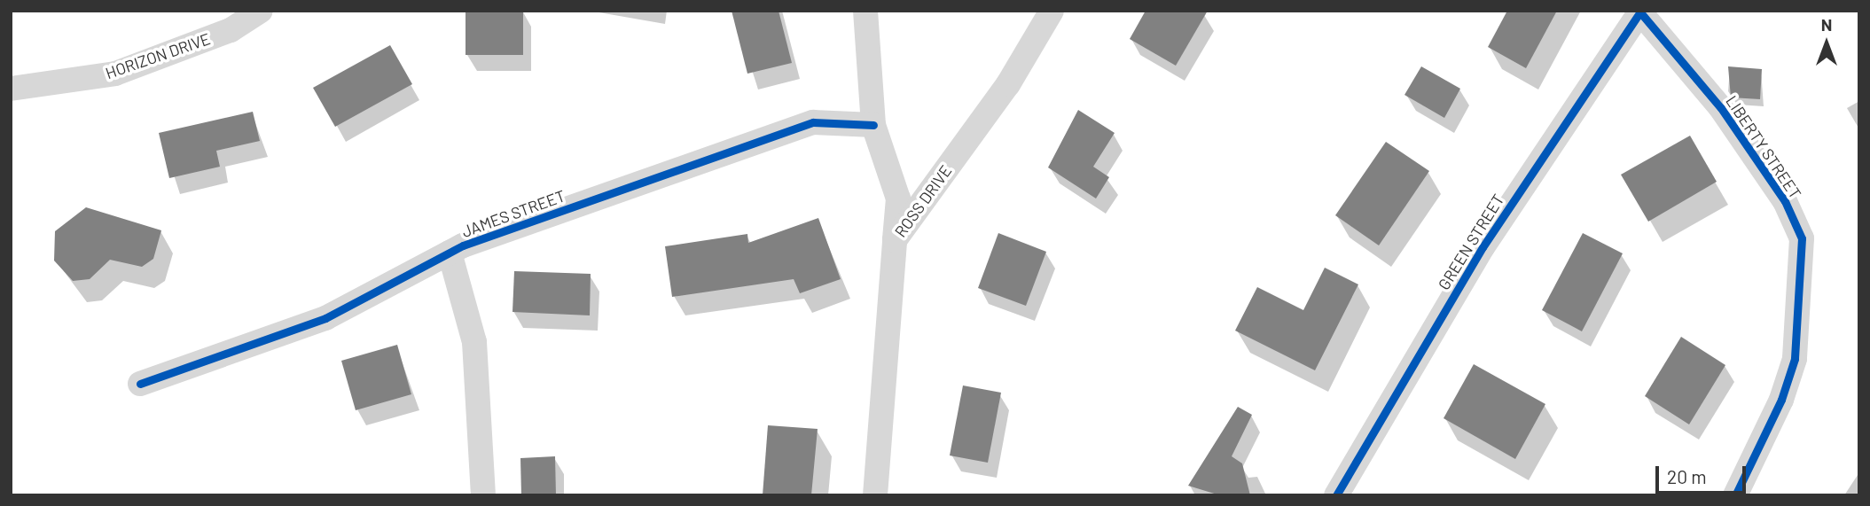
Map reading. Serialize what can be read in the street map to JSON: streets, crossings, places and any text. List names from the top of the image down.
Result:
{
  "streets": {
    "street": [
      "HORIZON DRIVE",
      "LIBERTY STREET",
      "ROSS DRIVE",
      "JAMES STREET",
      "GREEN STREET"
    ]
  },
  "crossings": [
    ["LIBERTY STREET", "GREEN STREET"]
  ],
  "scale_bar": "20 m",
  "north": "top"
}
